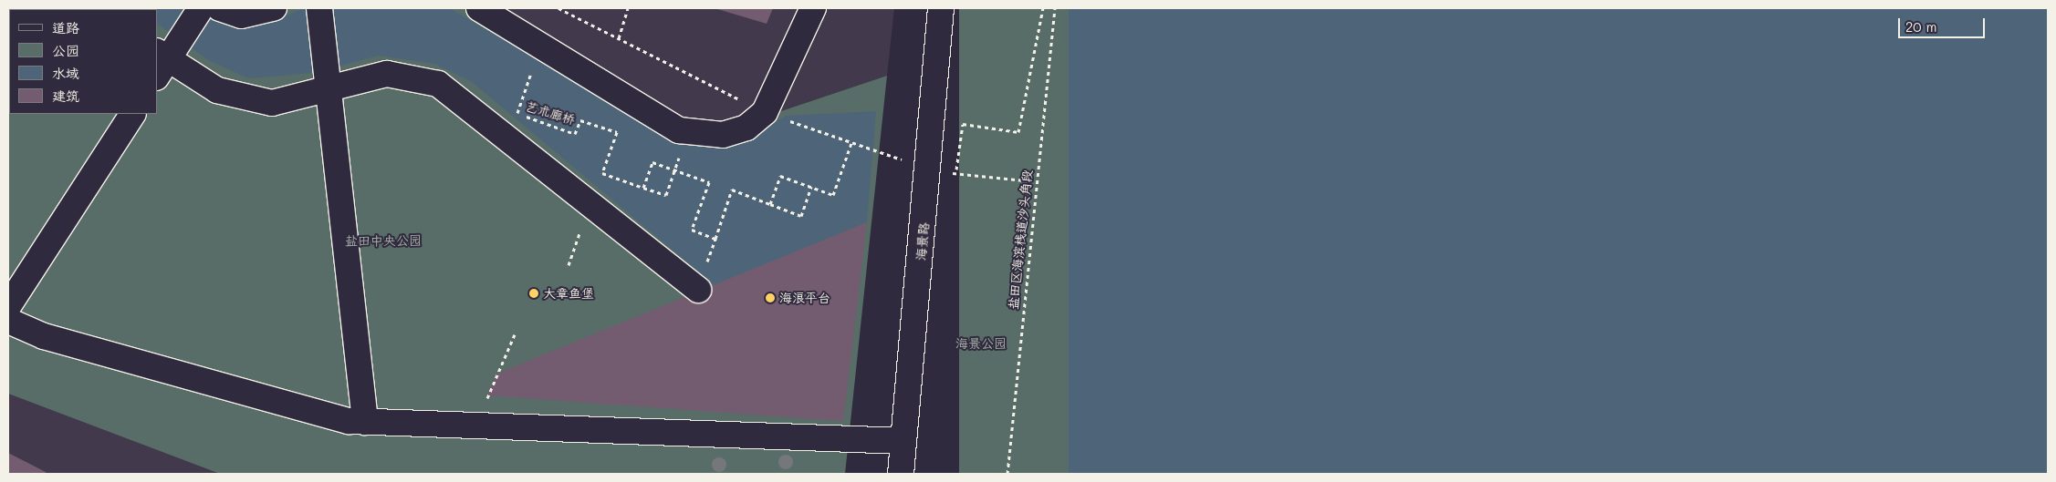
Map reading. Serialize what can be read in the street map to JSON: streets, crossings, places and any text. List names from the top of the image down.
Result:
{
  "streets": {
    "street": ["海景路"],
    "path": ["艺术廊桥", "盐田区海滨栈道沙头角段"]
  },
  "parks": ["盐田中央公园", "海景公园"],
  "places": ["大章鱼堡", "海浪平台"],
  "legend": [
    "道路",
    "公园",
    "水域",
    "建筑"
  ],
  "scale_bar": "20 m"
}
